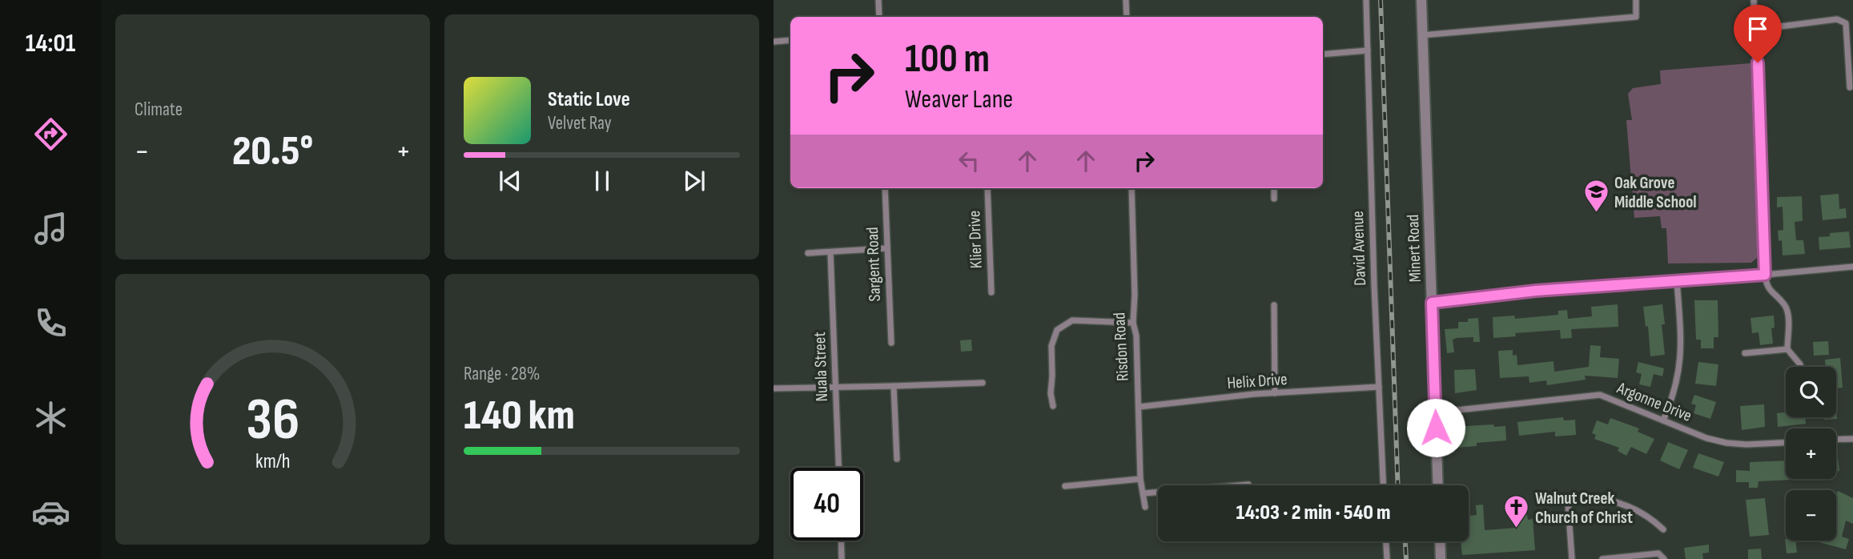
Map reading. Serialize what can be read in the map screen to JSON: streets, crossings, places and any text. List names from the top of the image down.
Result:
{
  "streets": {
    "street": [
      "Klier Drive",
      "David Avenue",
      "Minert Road",
      "Sargent Road",
      "Risdon Road",
      "Nuala Street",
      "Helix Drive",
      "Argonne Drive"
    ]
  },
  "crossings": [
    ["David Avenue", "Helix Drive"],
    ["Minert Road", "Argonne Drive"],
    ["Risdon Road", "Helix Drive"]
  ],
  "places": {
    "school or university": ["Oak Grove Middle School"],
    "church": ["Walnut Creek Church of Christ"]
  },
  "page": {
    "tabs": "14:01",
    "tile": [
      "Climate",
      ["Range · 28%", "140 km"]
    ],
    "turn": ["100 m", "Weaver Lane"],
    "song": ["Static Love", "Velvet Ray"],
    "heat": ["−", "20.5°", "+"],
    "map_buttons": ["+", "−"],
    "limit": "40",
    "trip": "14:03 · 2 min · 540 m",
    "gauge": ["36", "km/h"]
  }
}
